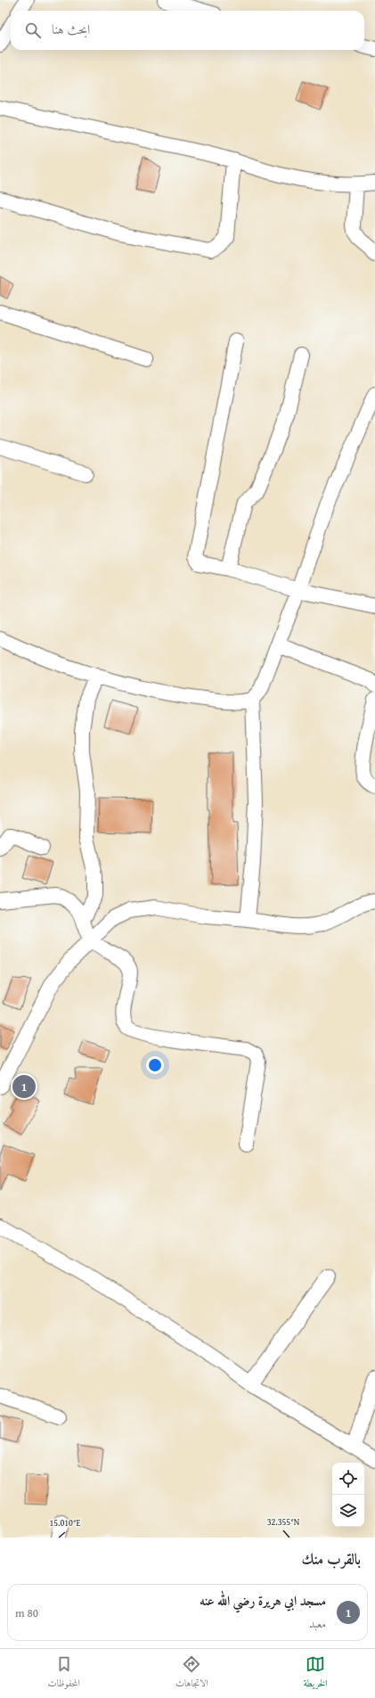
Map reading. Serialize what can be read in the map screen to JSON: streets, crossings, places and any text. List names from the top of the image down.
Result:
{
  "page": {
    "search": "ابحث هنا",
    "pins": "1",
    "heading": "بالقرب منك",
    "list": [
      {
        "mark": "1",
        "name": "مسجد ابي هريرة رضي الله عنه",
        "note": "معبد",
        "value": "80 m"
      }
    ],
    "nav": ["الخريطة", "الاتجاهات", "المحفوظات"]
  },
  "coordinates": ["32.355°N", "15.010°E"]
}
